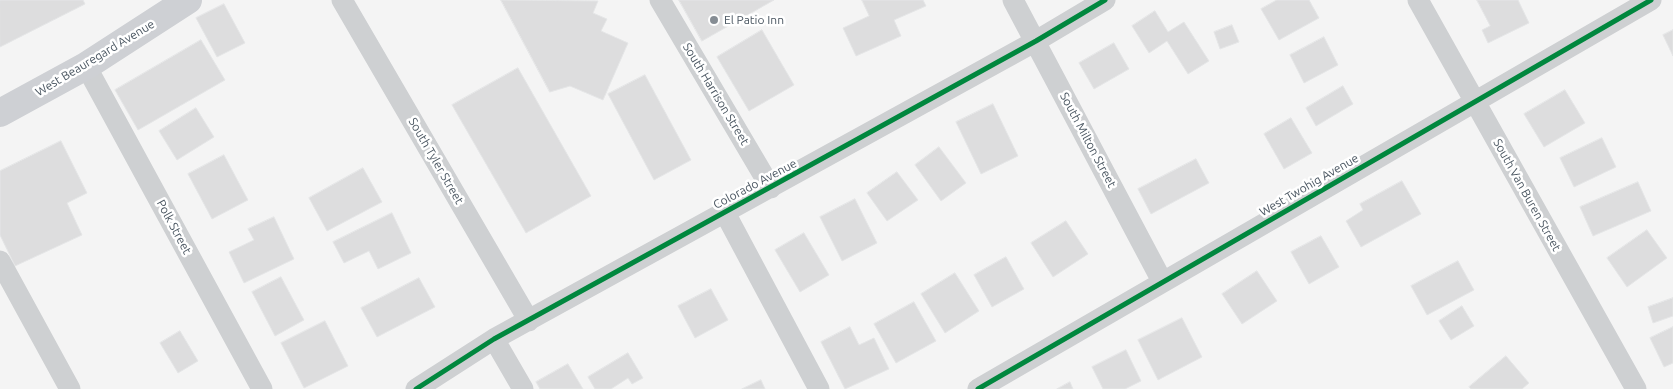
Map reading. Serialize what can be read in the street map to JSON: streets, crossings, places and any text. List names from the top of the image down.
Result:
{
  "streets": {
    "street": [
      "West Beauregard Avenue",
      "South Harrison Street",
      "South Milton Street",
      "South Tyler Street",
      "Colorado Avenue",
      "West Twohig Avenue",
      "South Van Buren Street",
      "Polk Street"
    ]
  },
  "crossings": [
    ["West Beauregard Avenue", "Polk Street"],
    ["South Harrison Street", "Colorado Avenue"],
    ["South Milton Street", "Colorado Avenue"],
    ["South Milton Street", "West Twohig Avenue"],
    ["South Tyler Street", "Colorado Avenue"],
    ["West Twohig Avenue", "South Van Buren Street"]
  ],
  "places": ["El Patio Inn"]
}
